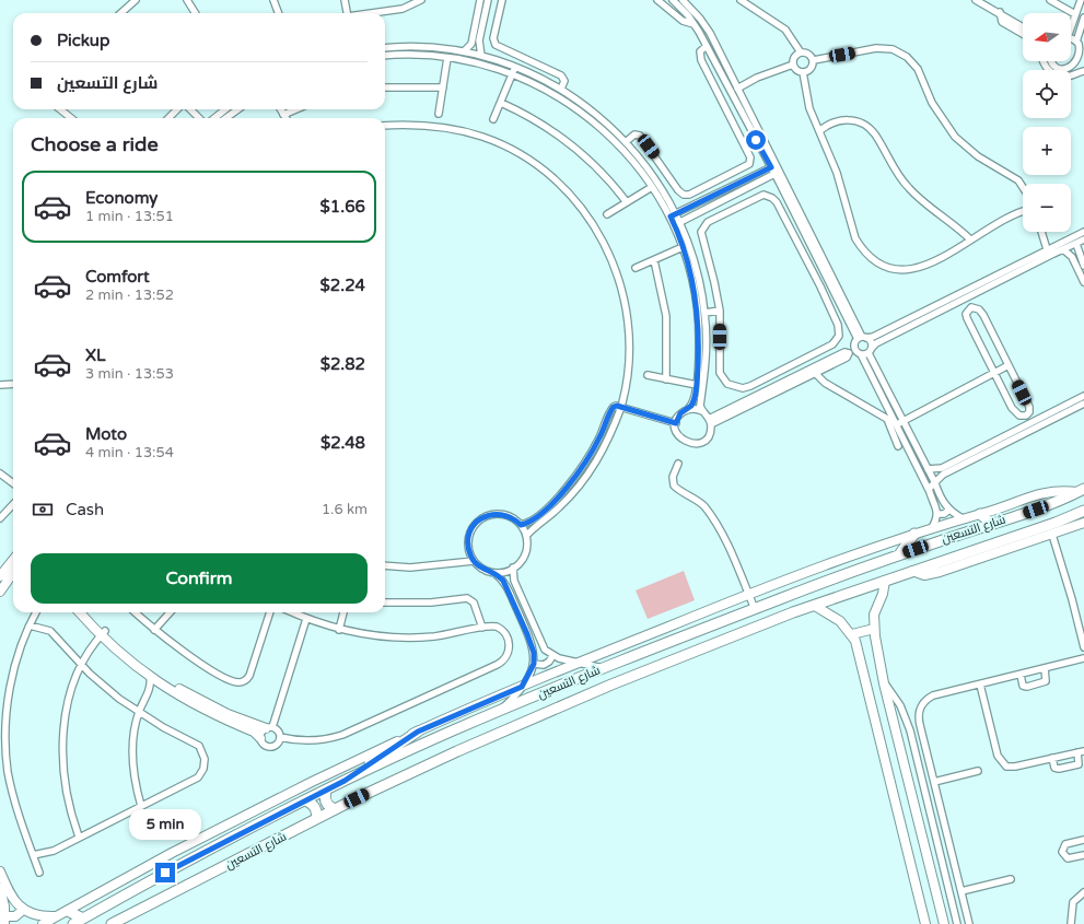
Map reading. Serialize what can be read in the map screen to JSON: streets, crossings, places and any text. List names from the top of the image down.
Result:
{
  "streets": {
    "main road": ["شارع التسعين"]
  },
  "north": "left",
  "page": {
    "map_buttons": ["+", "−"],
    "banner": ["Pickup", "شارع التسعين"],
    "heading": "Choose a ride",
    "list": [
      {
        "name": "Economy",
        "note": "1 min · 13:51",
        "value": "$1.66"
      },
      {
        "name": "Comfort",
        "note": "2 min · 13:52",
        "value": "$2.24"
      },
      {
        "name": "XL",
        "note": "3 min · 13:53",
        "value": "$2.82"
      },
      {
        "name": "Moto",
        "note": "4 min · 13:54",
        "value": "$2.48"
      }
    ],
    "pay": ["Cash", "1.6 km"],
    "buttons": "Confirm",
    "bubble": "5 min"
  }
}
